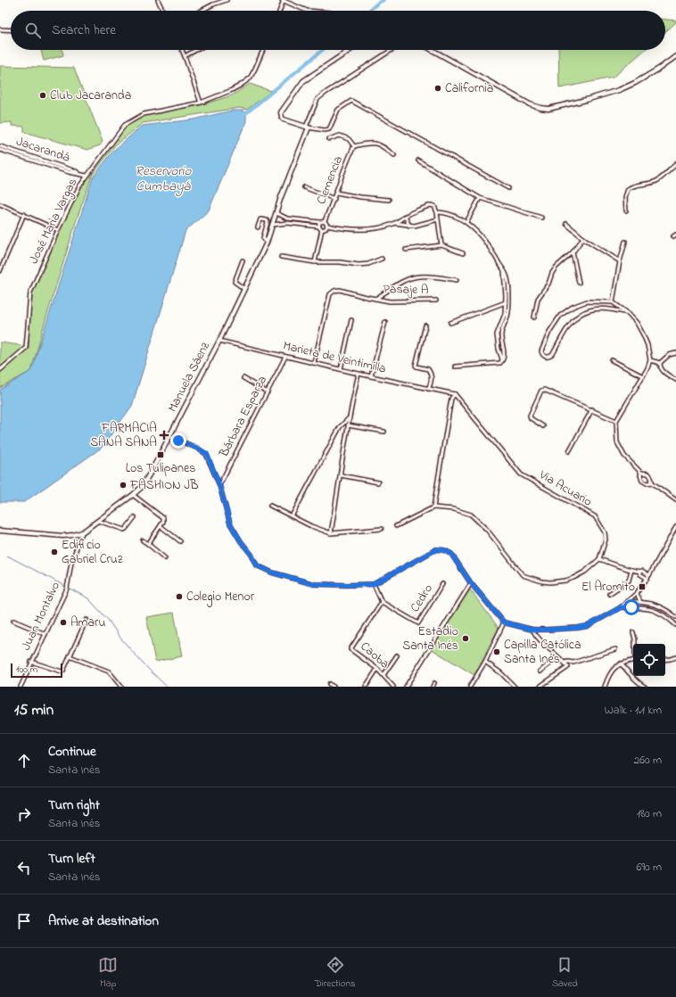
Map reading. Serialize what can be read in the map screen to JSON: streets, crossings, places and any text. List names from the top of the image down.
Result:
{
  "streets": {
    "street": [
      "Jacarandá",
      "Clemencia",
      "José Maria Vargas",
      "Pasaje A",
      "Marieta de Veintimilla",
      "Manuela Sáenz",
      "Bárbara Esparza",
      "Via Acuario",
      "Cedro",
      "Juan Montalvo",
      "Caoba"
    ]
  },
  "crossings": [
    ["Jacarandá", "José Maria Vargas"],
    ["Pasaje A", "Marieta de Veintimilla"],
    ["Marieta de Veintimilla", "Manuela Sáenz"],
    ["Marieta de Veintimilla", "Bárbara Esparza"],
    ["Marieta de Veintimilla", "Via Acuario"],
    ["Manuela Sáenz", "Juan Montalvo"],
    ["Cedro", "Caoba"]
  ],
  "water": ["Reservorio Cumbayá"],
  "places": {
    "other": [
      "California",
      "Club Jacaranda",
      "FASHION JB",
      "Edificio Gabriel Cruz",
      "Colegio Menor",
      "Amaru",
      "Estadio Santa Inés",
      "Capilla Católica Santa Inés"
    ],
    "health": ["FARMACIA SANA SANA"],
    "transit": ["Los Tulipanes", "El Aromito"]
  },
  "scale_bar": "100 m",
  "page": {
    "search": "Search here",
    "scale": "100 m",
    "heading": ["15 min", "Walk · 1.1 km"],
    "list": [
      ["Continue", "Santa Inés", "260 m"],
      ["Turn right", "Santa Inés", "180 m"],
      ["Turn left", "Santa Inés", "690 m"],
      "Arrive at destination"
    ],
    "nav": ["Map", "Directions", "Saved"]
  }
}
